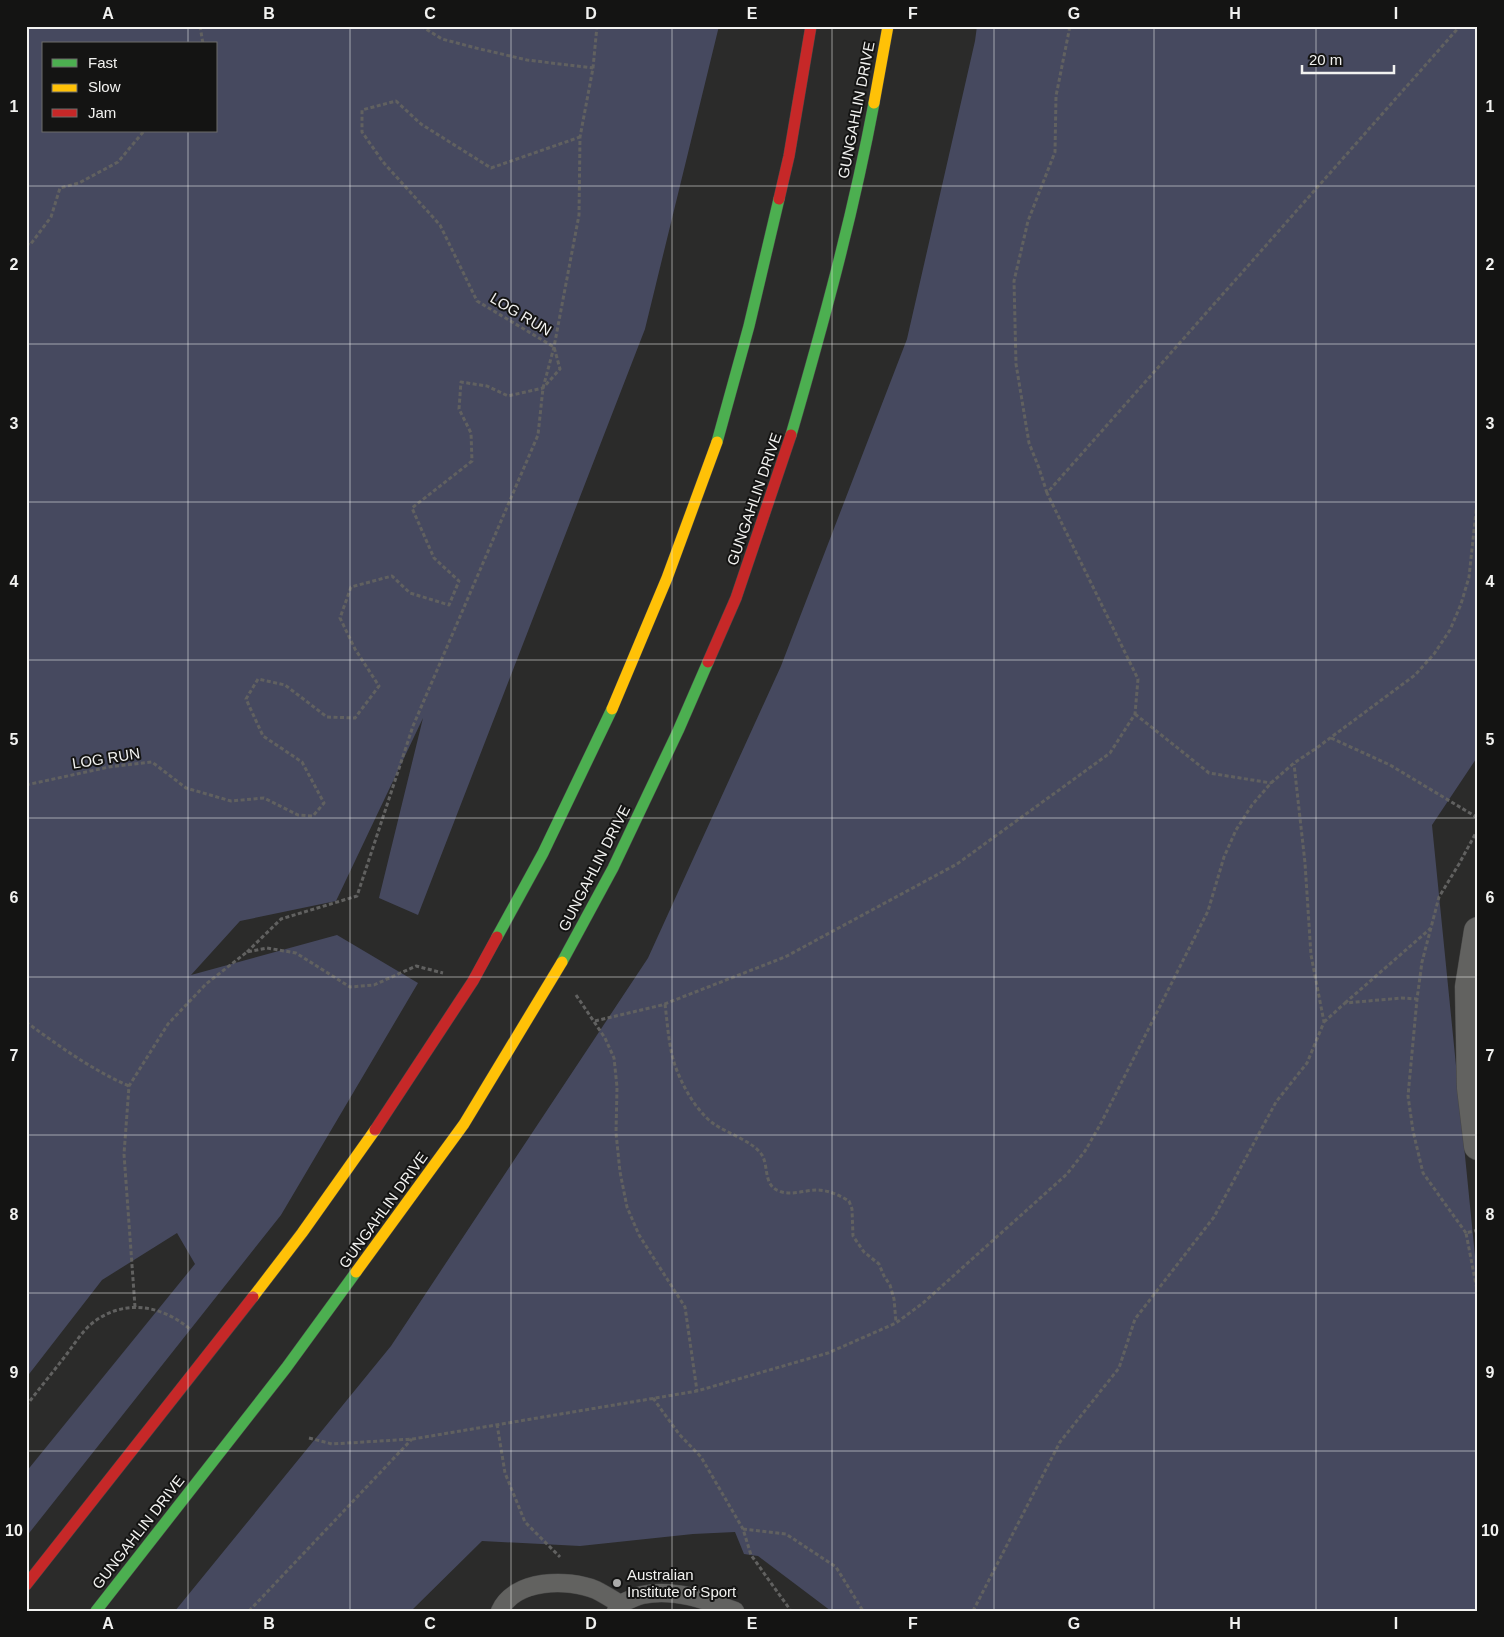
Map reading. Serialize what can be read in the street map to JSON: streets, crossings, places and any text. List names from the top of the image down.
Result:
{
  "streets": {
    "highway": ["GUNGAHLIN DRIVE"],
    "path": ["LOG RUN"]
  },
  "places": ["Australian Institute of Sport"],
  "legend": ["Fast", "Slow", "Jam"],
  "scale_bar": "20 m",
  "grid": {
    "columns": [
      "A",
      "B",
      "C",
      "D",
      "E",
      "F",
      "G",
      "H",
      "I"
    ],
    "rows": [
      "1",
      "2",
      "3",
      "4",
      "5",
      "6",
      "7",
      "8",
      "9",
      "10"
    ]
  }
}
